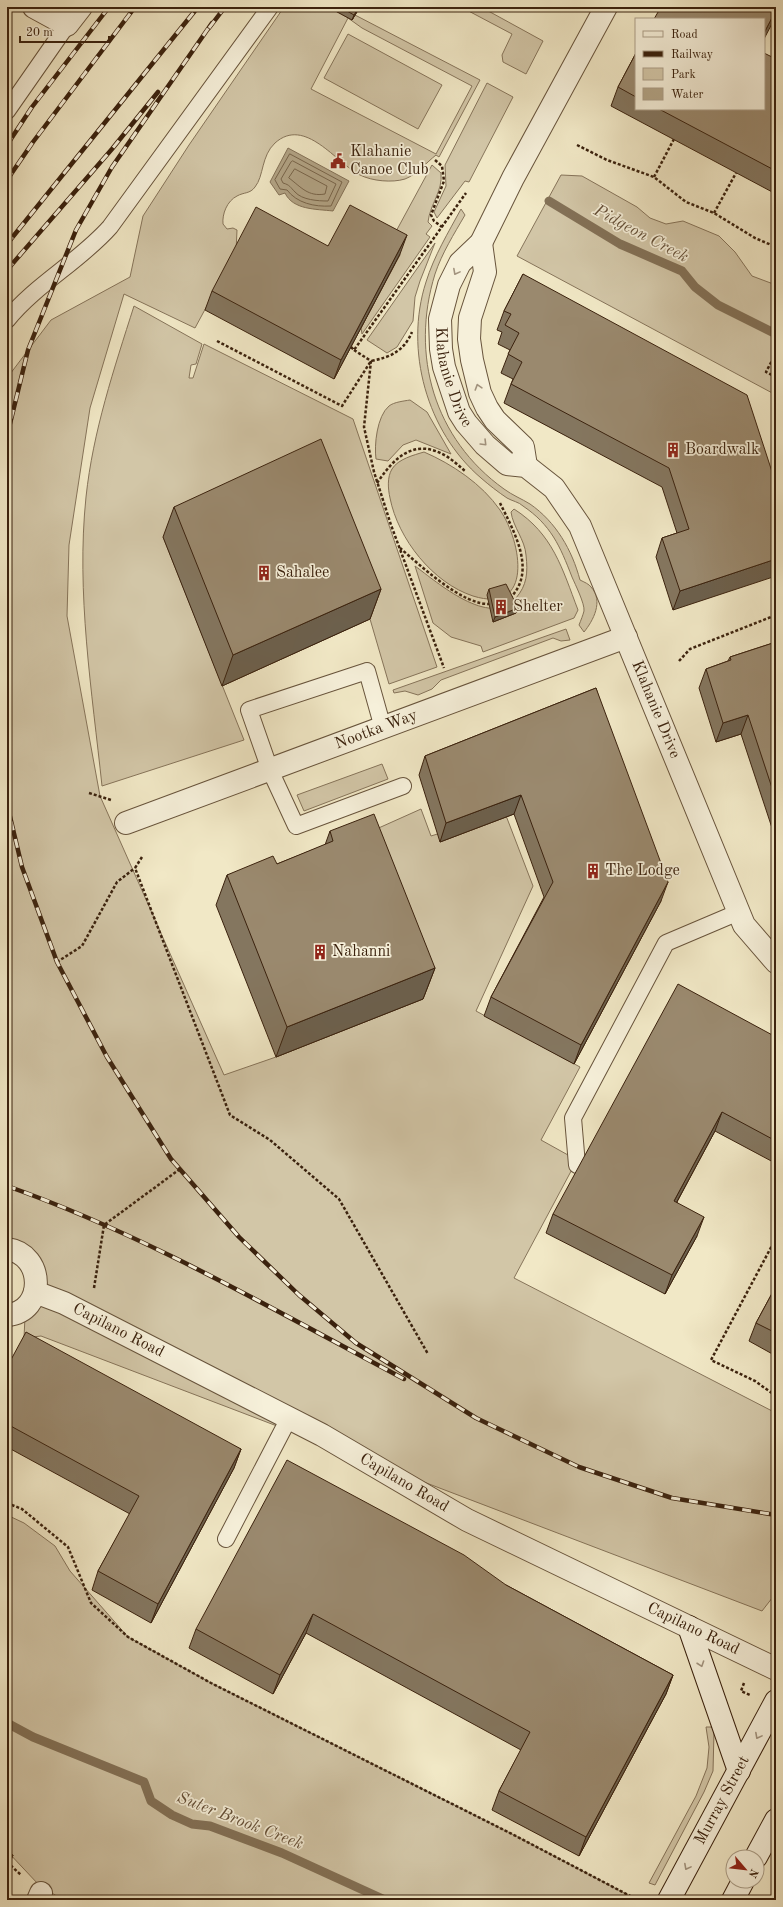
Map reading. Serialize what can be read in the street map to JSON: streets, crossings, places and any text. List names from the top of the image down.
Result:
{
  "streets": {
    "street": [
      "Klahanie Drive",
      "Nootka Way",
      "Capilano Road",
      "Murray Street"
    ]
  },
  "crossings": [
    ["Klahanie Drive", "Nootka Way"]
  ],
  "one_way": ["Murray Street"],
  "water": ["Pidgeon Creek", "Suter Brook Creek"],
  "places": {
    "public building": ["Klahanie Canoe Club"],
    "building": [
      "Boardwalk",
      "Sahalee",
      "Shelter",
      "The Lodge",
      "Nahanni"
    ]
  },
  "legend": [
    "Road",
    "Railway",
    "Park",
    "Water"
  ],
  "scale_bar": "20 m",
  "north": "bottom right"
}
